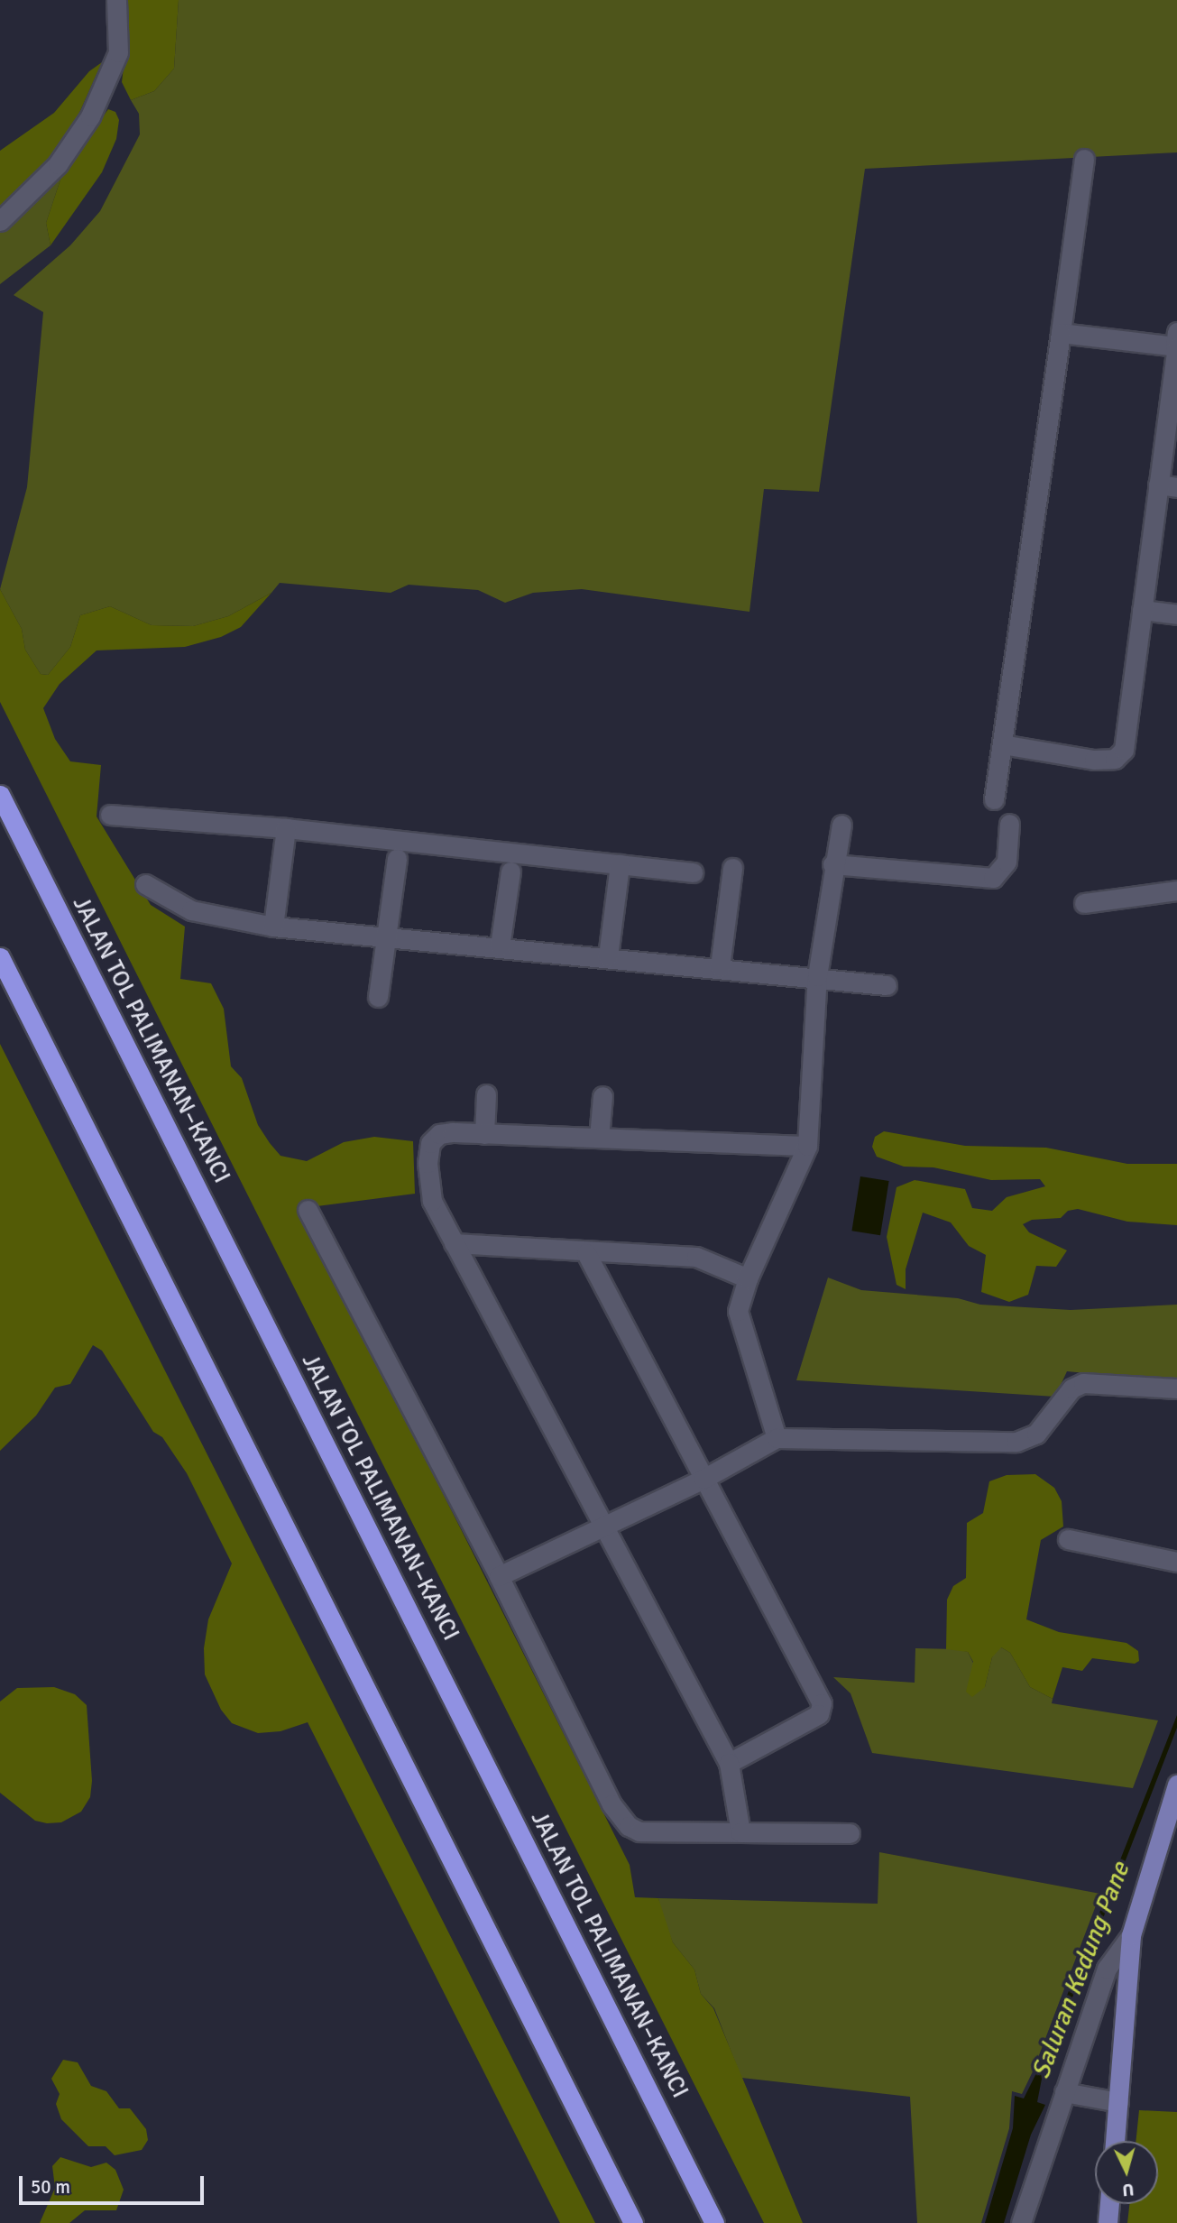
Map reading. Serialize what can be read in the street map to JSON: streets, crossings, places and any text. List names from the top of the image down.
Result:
{
  "streets": {
    "highway": ["JALAN TOL PALIMANAN–KANCI"]
  },
  "water": ["Saluran Kedung Pane"],
  "scale_bar": "50 m",
  "north": "bottom"
}
